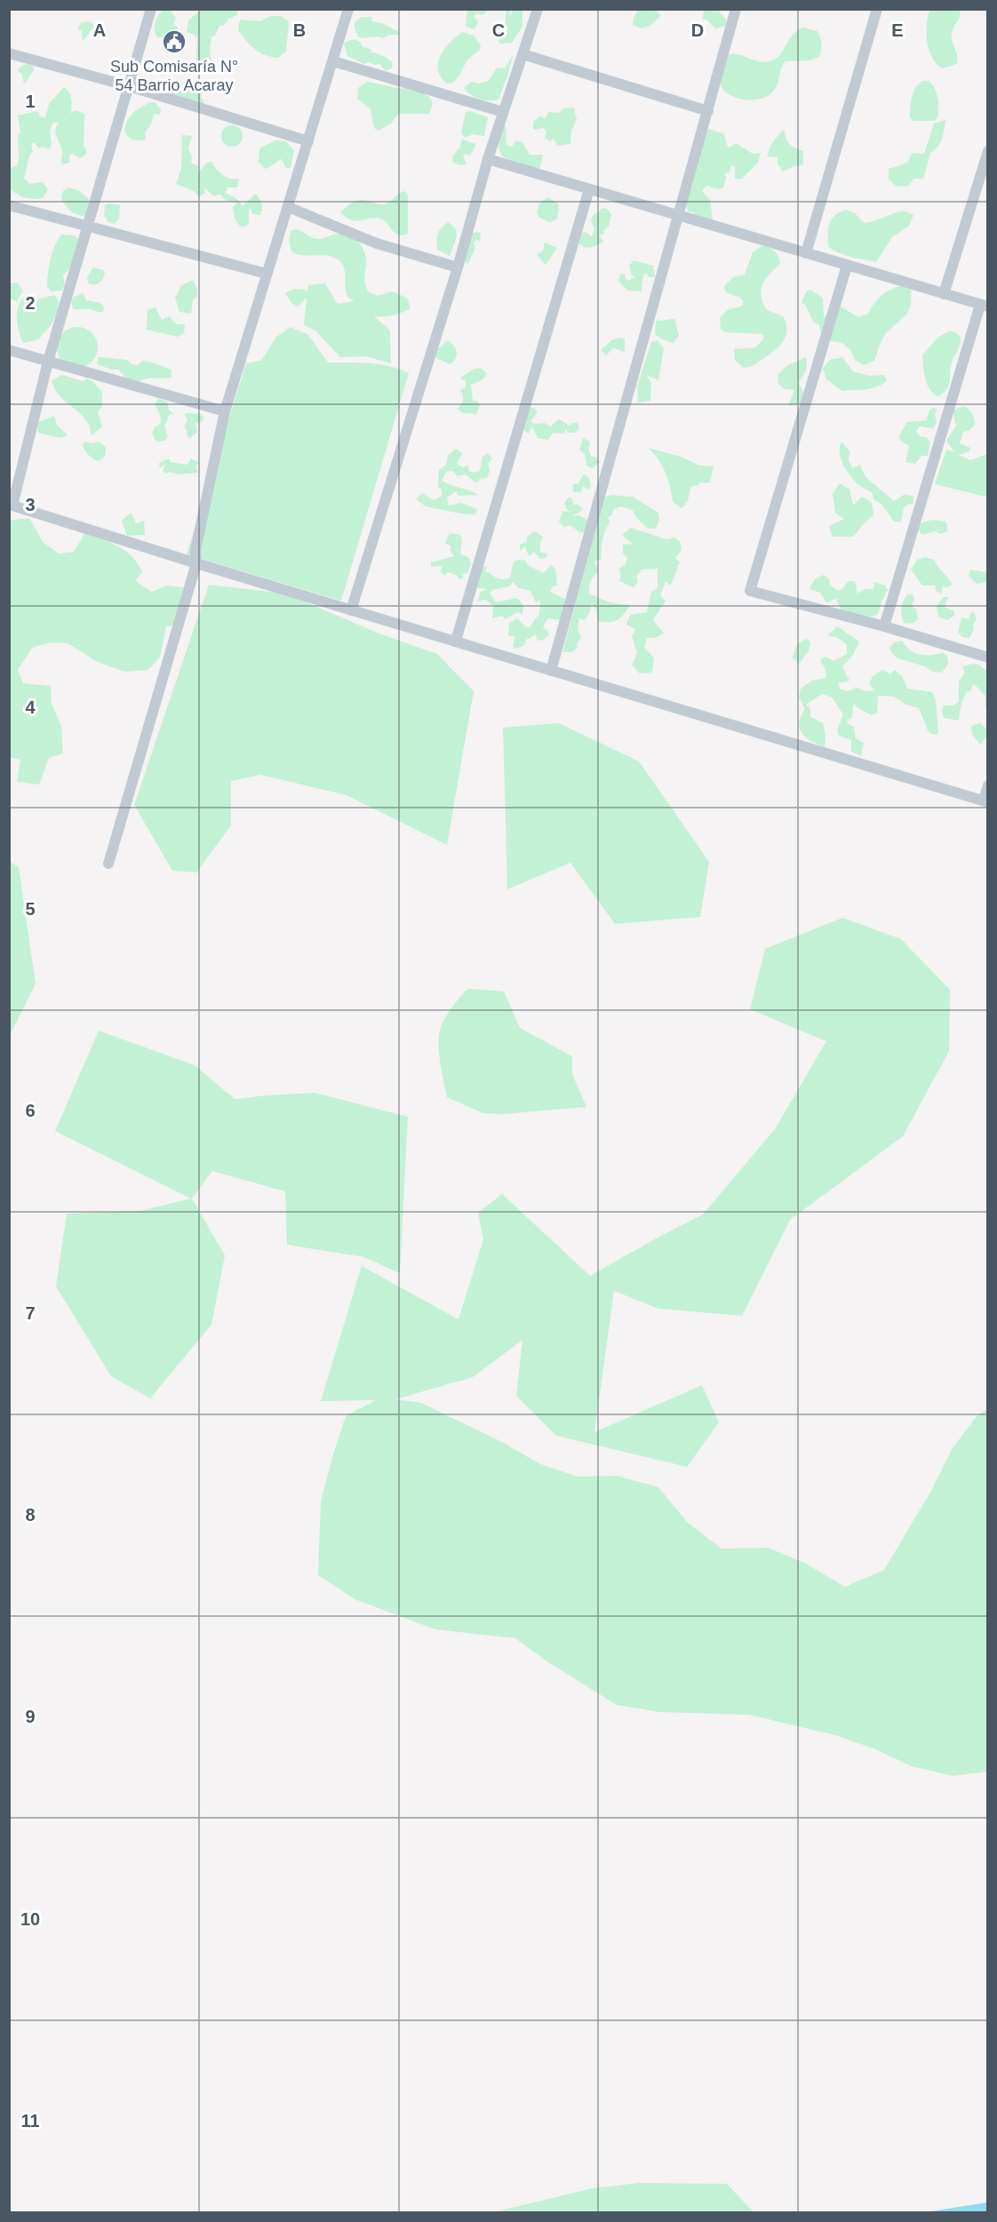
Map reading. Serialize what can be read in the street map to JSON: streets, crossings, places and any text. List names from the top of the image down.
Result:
{
  "places": {
    "public building": ["Sub Comisaría N° 54 Barrio Acaray"]
  },
  "grid": {
    "columns": [
      "A",
      "B",
      "C",
      "D",
      "E"
    ],
    "rows": [
      "1",
      "2",
      "3",
      "4",
      "5",
      "6",
      "7",
      "8",
      "9",
      "10",
      "11"
    ]
  }
}
